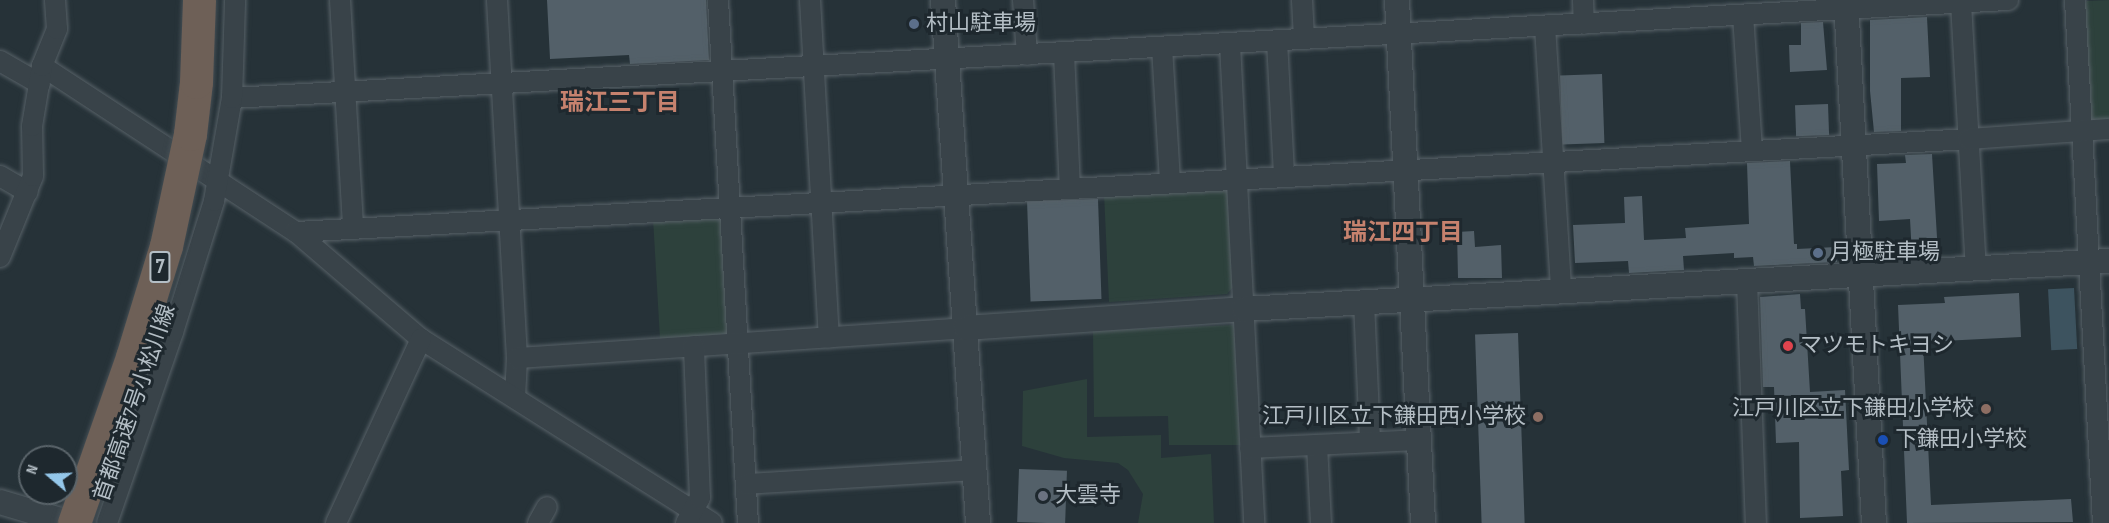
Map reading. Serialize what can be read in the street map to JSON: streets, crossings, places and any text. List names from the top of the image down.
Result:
{
  "streets": {
    "highway": ["7", "首都高速7号小松川線"]
  },
  "districts": ["瑞江三丁目", "瑞江四丁目"],
  "places": [
    "村山駐車場",
    "月極駐車場",
    "マツモトキヨシ",
    "江戸川区立下鎌田小学校",
    "江戸川区立下鎌田西小学校",
    "下鎌田小学校",
    "大雲寺"
  ],
  "north": "left"
}
